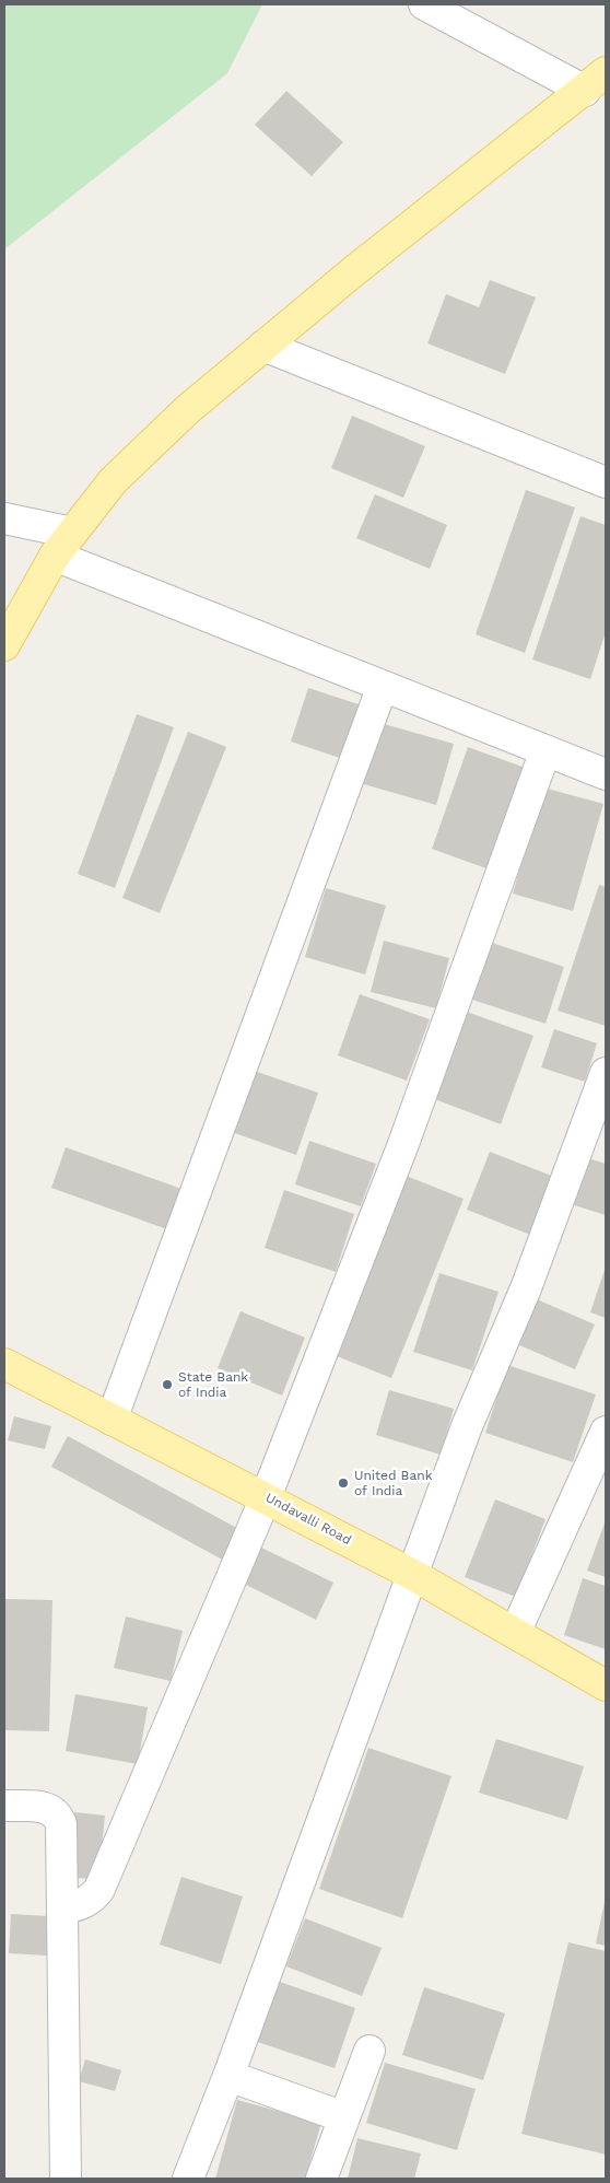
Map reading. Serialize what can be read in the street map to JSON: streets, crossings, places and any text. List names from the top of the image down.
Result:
{
  "streets": {
    "main road": ["Undavalli Road"]
  },
  "places": ["State Bank of India", "United Bank of India"]
}
